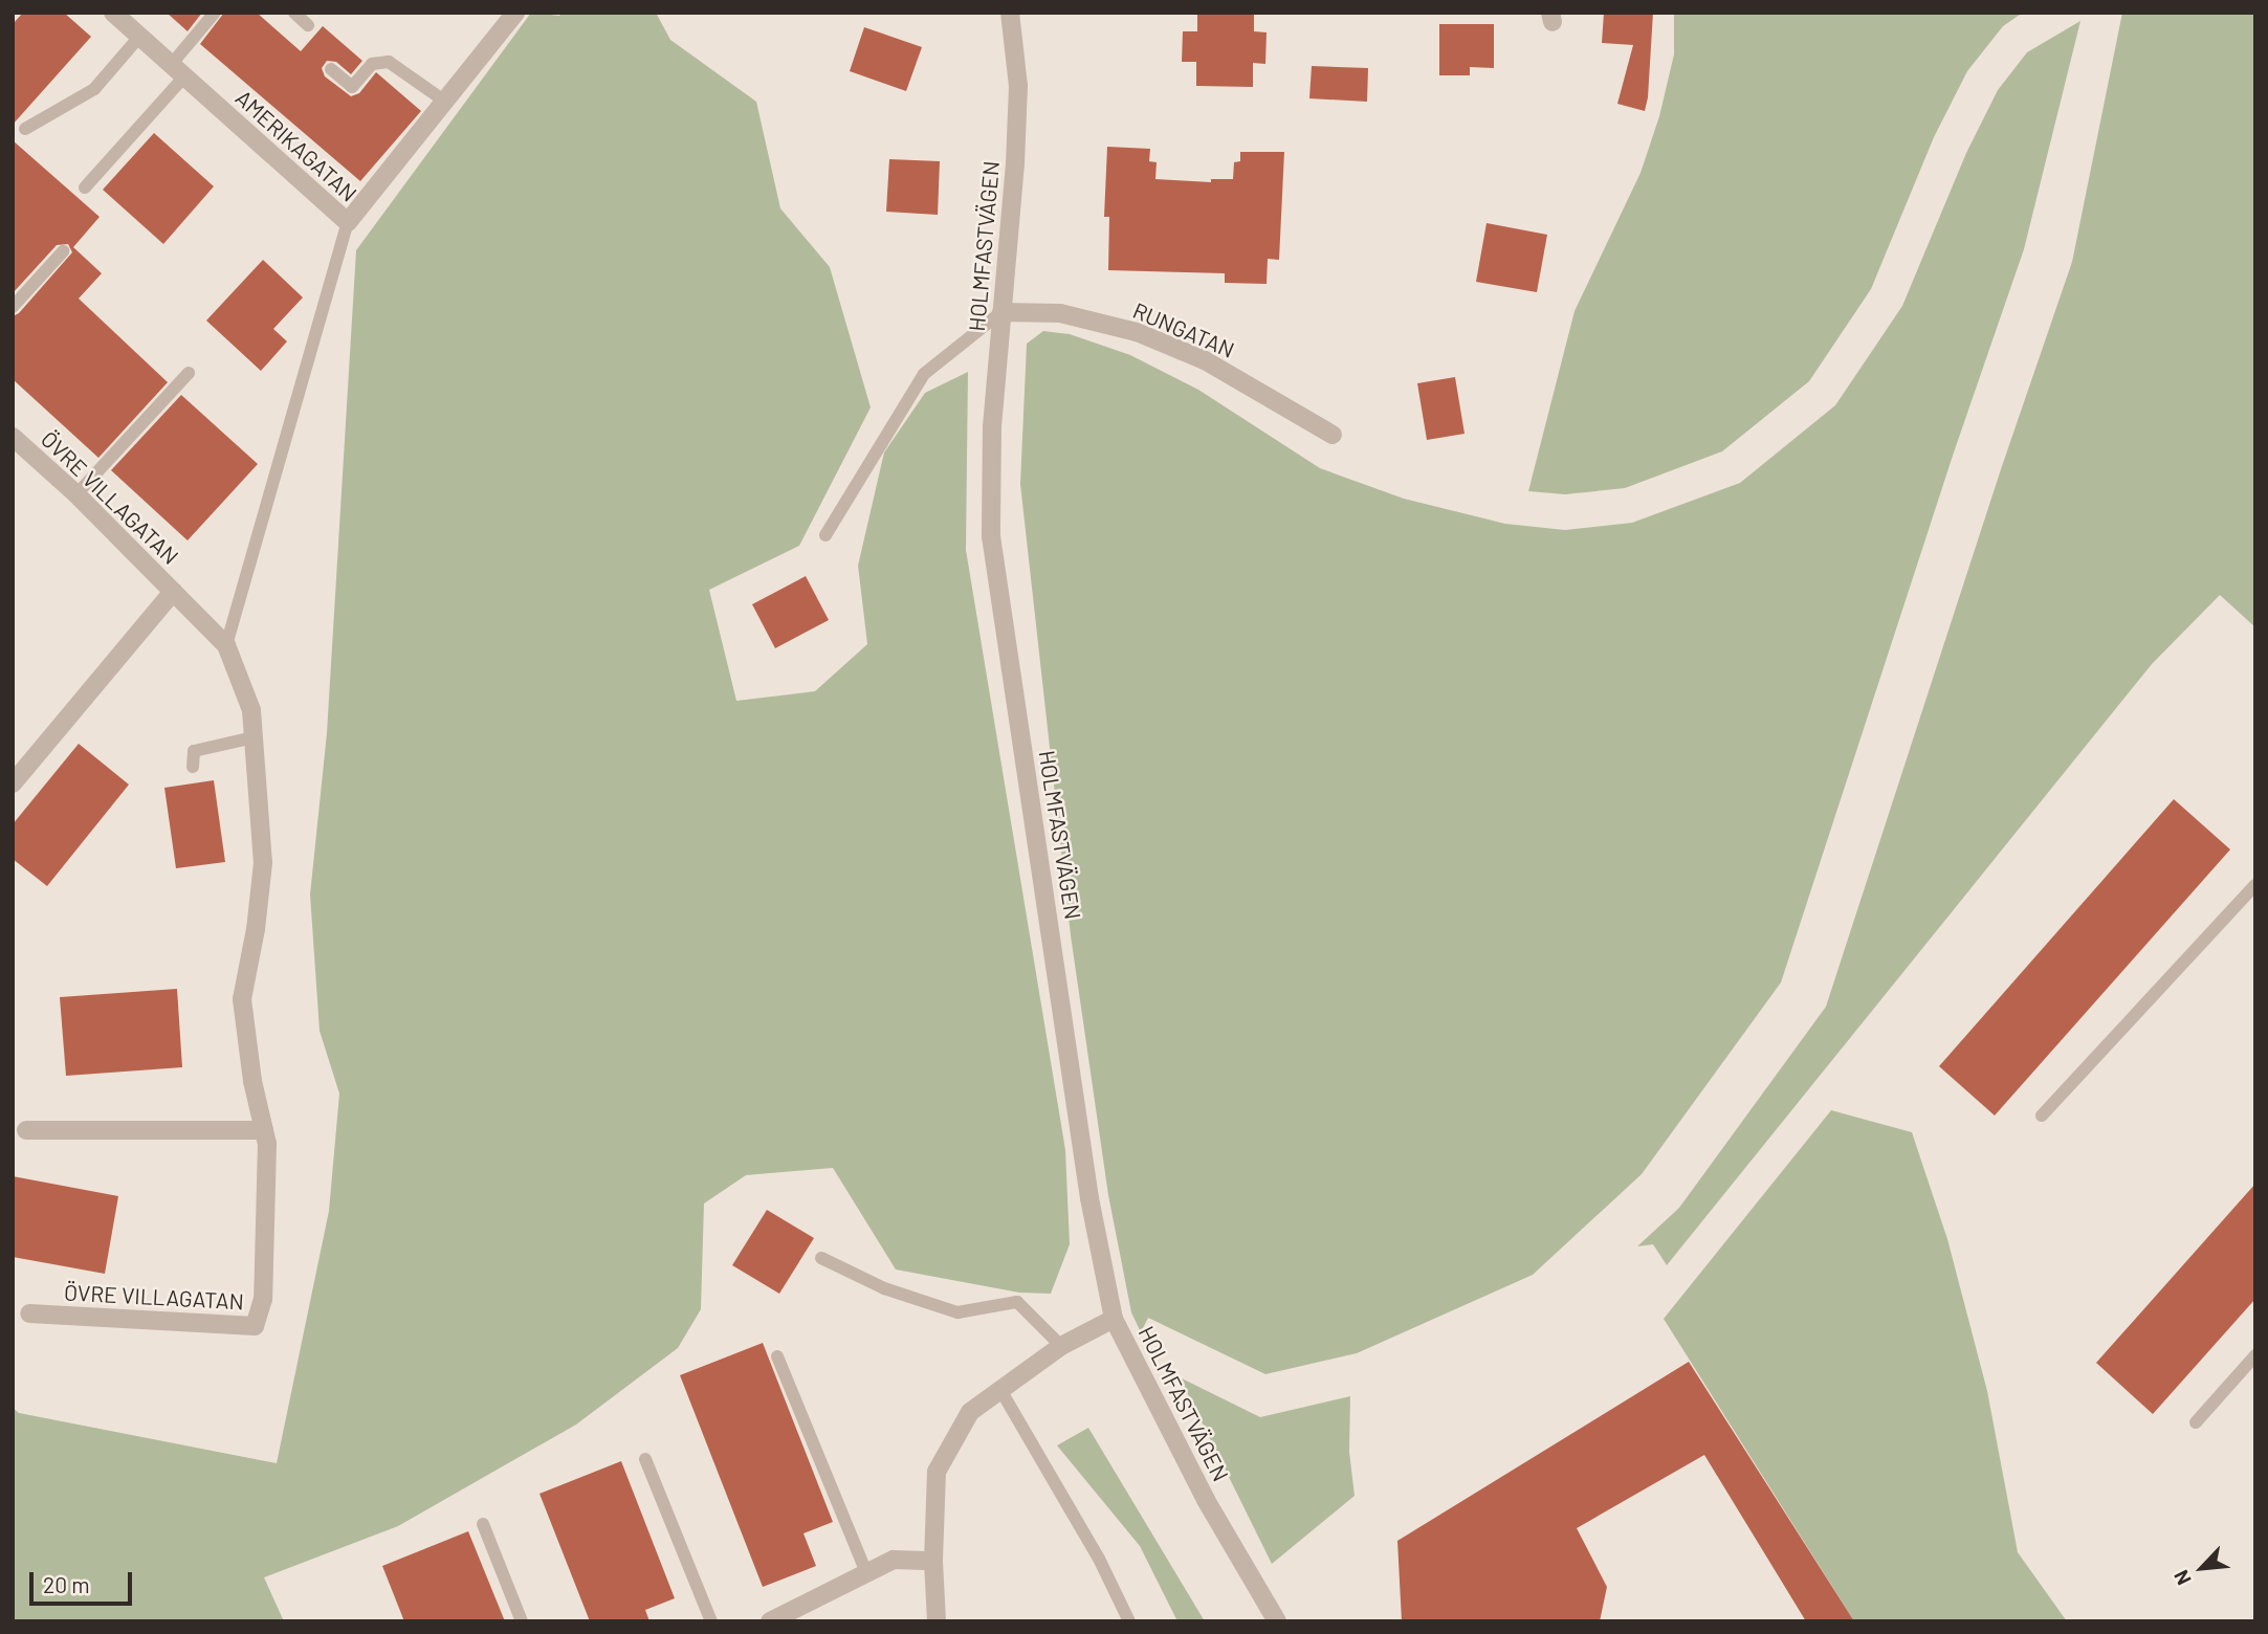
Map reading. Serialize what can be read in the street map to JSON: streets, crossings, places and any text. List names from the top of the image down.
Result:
{
  "streets": {
    "street": [
      "AMERIKAGATAN",
      "HOLMFASTVÄGEN",
      "RUNGATAN",
      "ÖVRE VILLAGATAN"
    ]
  },
  "crossings": [
    ["HOLMFASTVÄGEN", "RUNGATAN"]
  ],
  "scale_bar": "20 m",
  "north": "bottom left"
}
